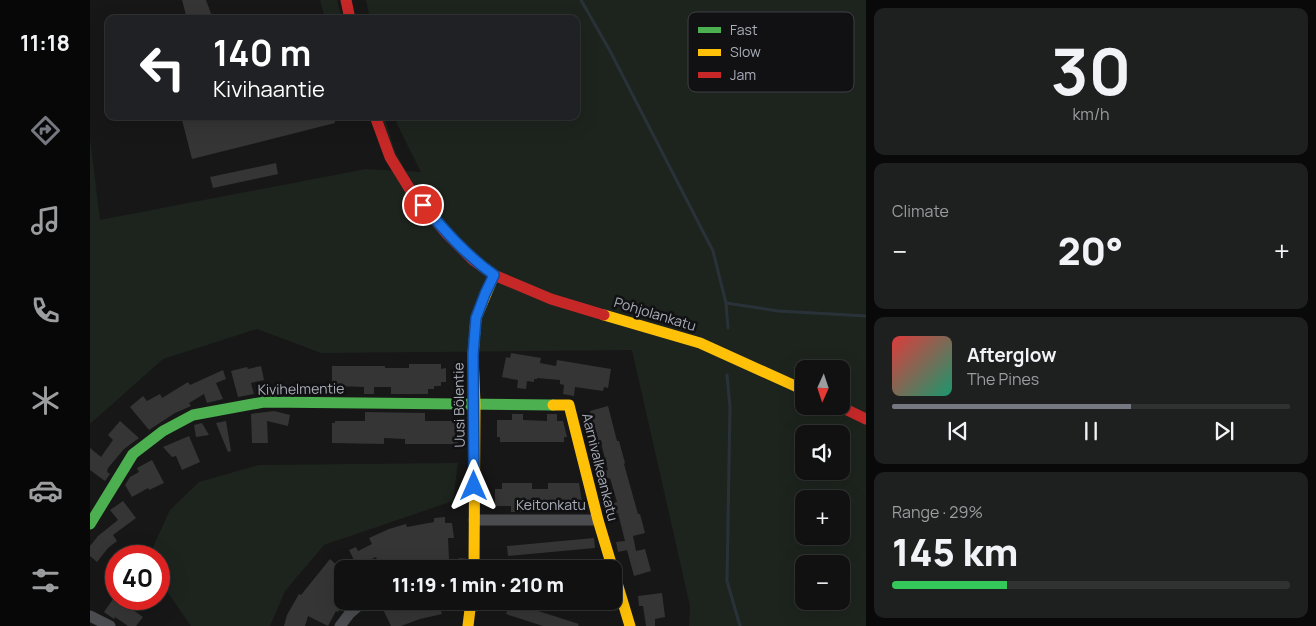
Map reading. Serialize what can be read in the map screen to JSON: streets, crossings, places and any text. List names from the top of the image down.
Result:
{
  "streets": {
    "street": [
      "Pohjolankatu",
      "Kivihelmentie",
      "Uusi Bölentie",
      "Aarnivalkeankatu",
      "Keitonkatu"
    ]
  },
  "crossings": [
    ["Pohjolankatu", "Uusi Bölentie"],
    ["Kivihelmentie", "Uusi Bölentie"],
    ["Kivihelmentie", "Aarnivalkeankatu"],
    ["Uusi Bölentie", "Aarnivalkeankatu"],
    ["Uusi Bölentie", "Keitonkatu"],
    ["Aarnivalkeankatu", "Keitonkatu"]
  ],
  "legend": ["Fast", "Slow", "Jam"],
  "north": "bottom",
  "page": {
    "tabs": "11:18",
    "tile": [
      ["30", "km/h"],
      "Climate",
      ["Range · 29%", "145 km"]
    ],
    "turn": ["140 m", "Kivihaantie"],
    "heat": ["−", "20°", "+"],
    "song": ["Afterglow", "The Pines"],
    "map_buttons": ["+", "−"],
    "limit": "40",
    "trip": "11:19 · 1 min · 210 m"
  }
}
